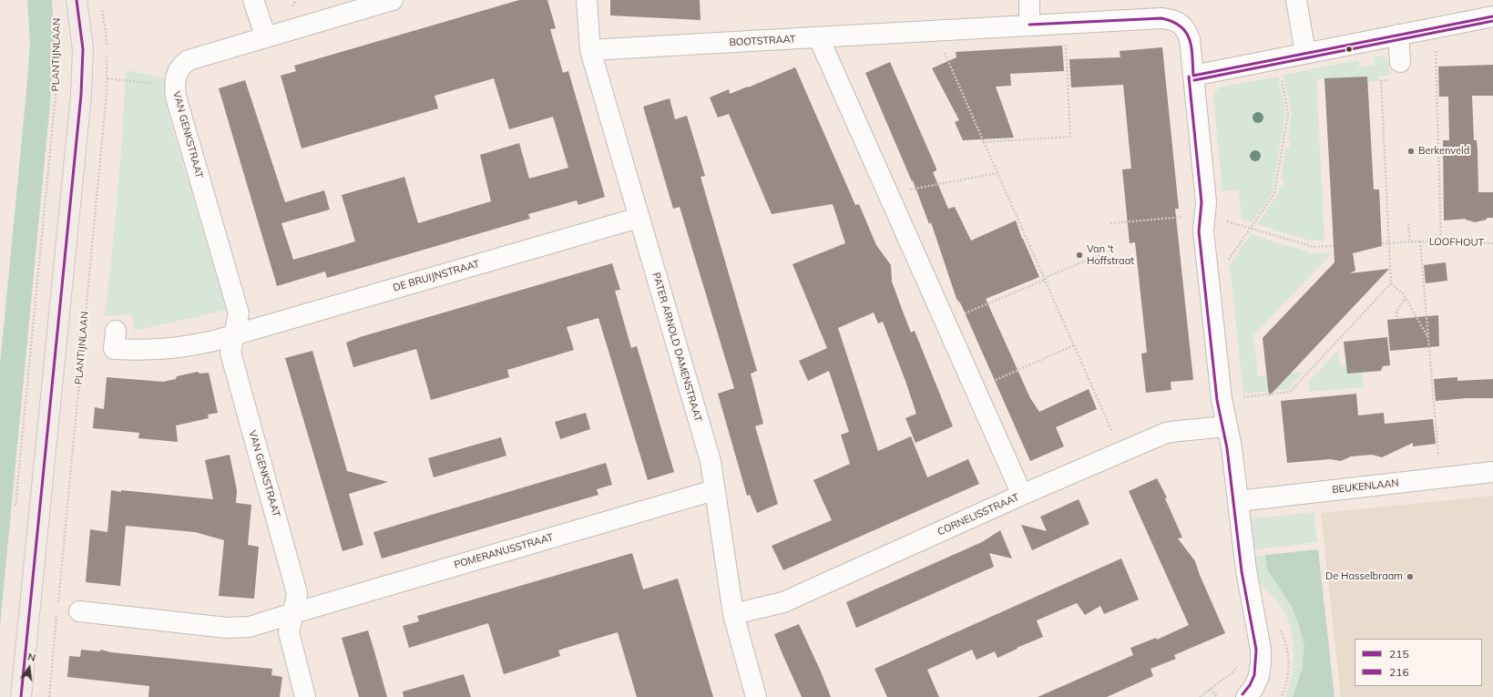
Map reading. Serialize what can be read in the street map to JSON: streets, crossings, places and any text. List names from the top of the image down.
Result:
{
  "streets": {
    "street": [
      "BOOTSTRAAT",
      "VAN GENKSTRAAT",
      "DE BRUIJNSTRAAT",
      "PATER ARNOLD DAMENSTRAAT",
      "BEUKENLAAN",
      "CORNELISSTRAAT",
      "POMERANUSSTRAAT"
    ],
    "path": ["PLANTIJNLAAN", "LOOFHOUT"]
  },
  "crossings": [
    ["BOOTSTRAAT", "PATER ARNOLD DAMENSTRAAT"],
    ["VAN GENKSTRAAT", "DE BRUIJNSTRAAT"],
    ["VAN GENKSTRAAT", "POMERANUSSTRAAT"],
    ["DE BRUIJNSTRAAT", "PATER ARNOLD DAMENSTRAAT"],
    ["PATER ARNOLD DAMENSTRAAT", "CORNELISSTRAAT"],
    ["PATER ARNOLD DAMENSTRAAT", "POMERANUSSTRAAT"]
  ],
  "places": ["Berkenveld", "Van 't Hoffstraat", "De Hasselbraam"],
  "lines": ["transit line 215", "transit line 216"],
  "legend": ["215", "216"],
  "north": "top"
}
